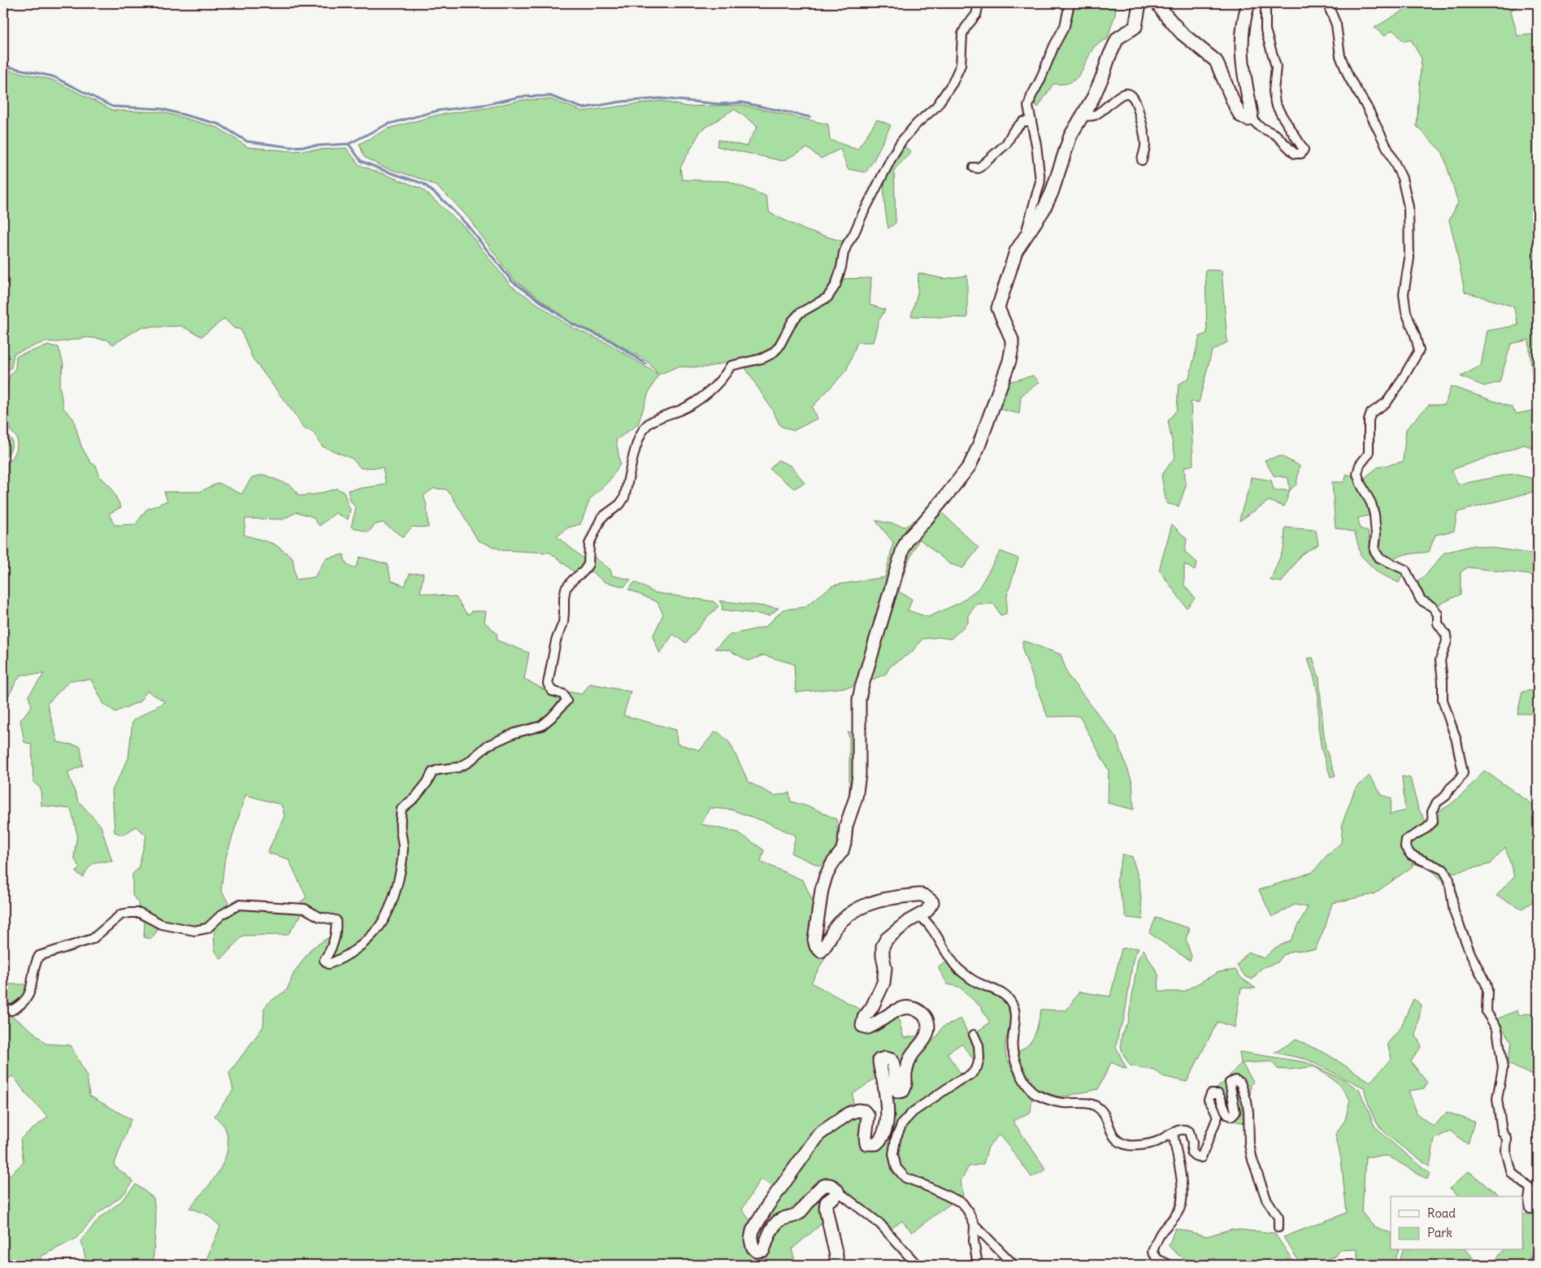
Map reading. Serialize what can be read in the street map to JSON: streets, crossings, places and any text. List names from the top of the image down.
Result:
{
  "legend": ["Road", "Park"]
}
